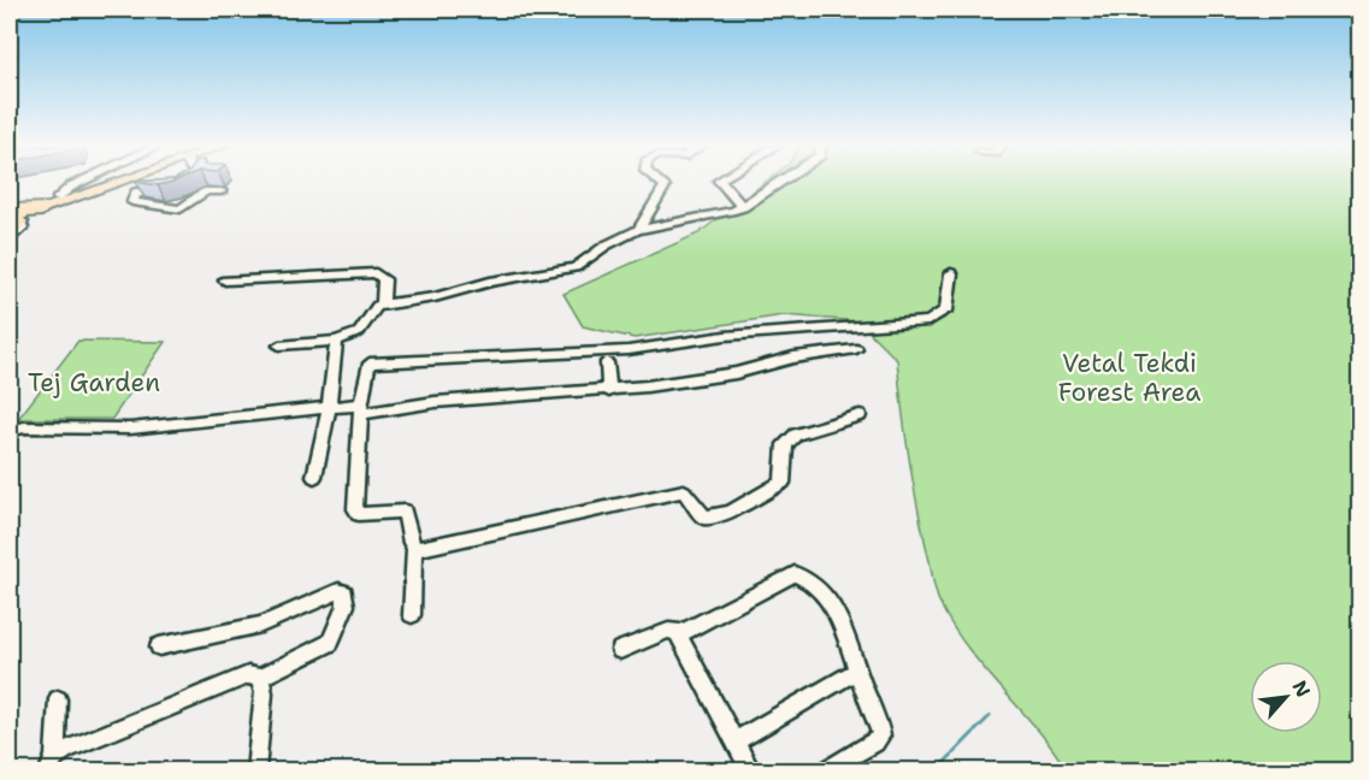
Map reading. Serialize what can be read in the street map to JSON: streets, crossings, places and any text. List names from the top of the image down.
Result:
{
  "parks": ["Vetal Tekdi Forest Area", "Tej Garden"],
  "north": "top right"
}
